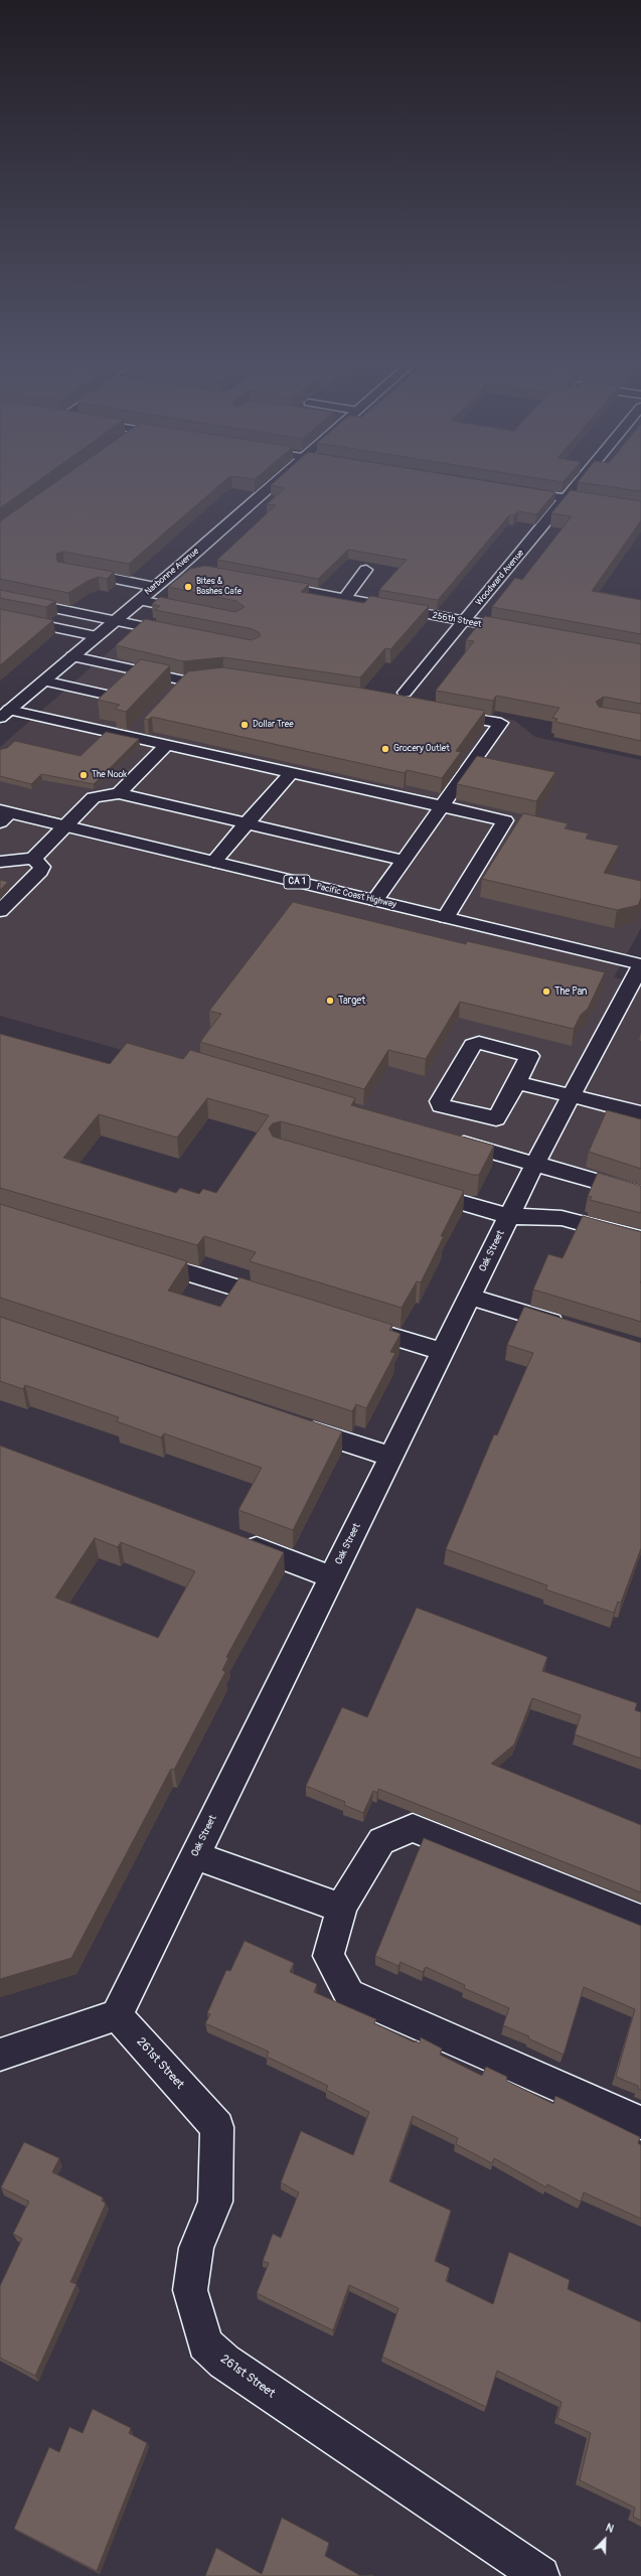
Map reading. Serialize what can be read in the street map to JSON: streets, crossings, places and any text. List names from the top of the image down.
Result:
{
  "streets": {
    "main road": [
      "Narbonne Avenue",
      "Woodward Avenue",
      "256th Street",
      "CA 1",
      "Pacific Coast Highway",
      "Oak Street",
      "261st Street"
    ]
  },
  "crossings": [
    ["Woodward Avenue", "256th Street"],
    ["Pacific Coast Highway", "Oak Street"],
    ["Oak Street", "261st Street"]
  ],
  "places": [
    "Bites & Bashes Cafe",
    "Dollar Tree",
    "Grocery Outlet",
    "The Nook",
    "The Pan",
    "Target"
  ],
  "north": "top right"
}
